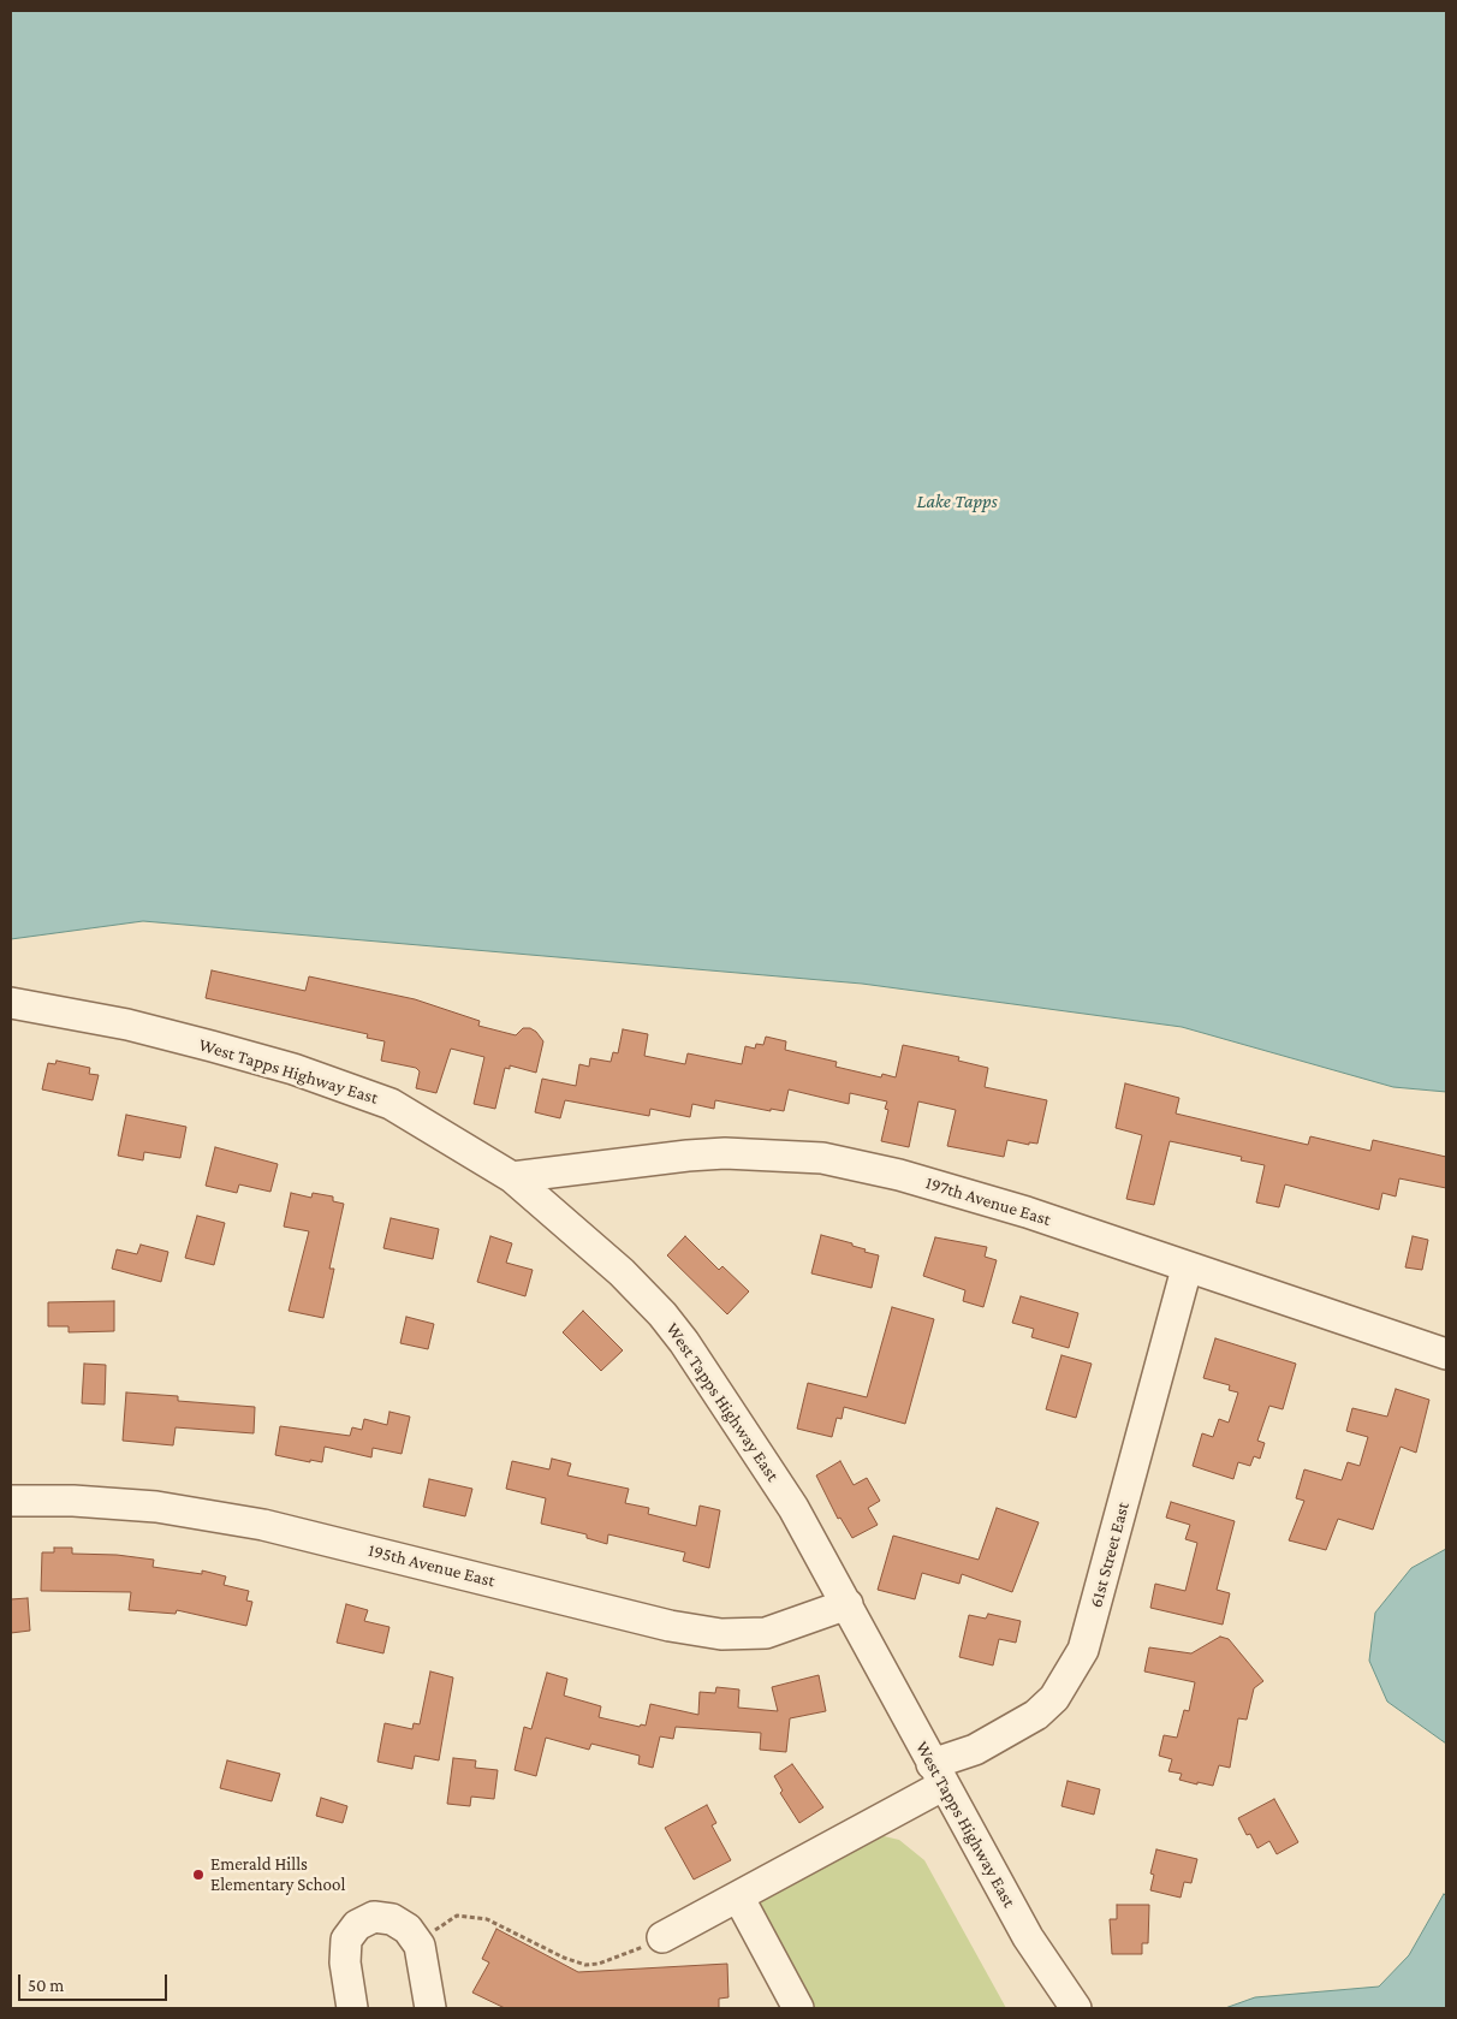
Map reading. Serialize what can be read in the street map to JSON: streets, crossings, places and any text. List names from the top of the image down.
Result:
{
  "streets": {
    "street": [
      "West Tapps Highway East",
      "197th Avenue East",
      "61st Street East",
      "195th Avenue East"
    ]
  },
  "crossings": [
    ["West Tapps Highway East", "197th Avenue East"],
    ["West Tapps Highway East", "61st Street East"],
    ["West Tapps Highway East", "195th Avenue East"],
    ["197th Avenue East", "61st Street East"]
  ],
  "water": ["Lake Tapps"],
  "places": ["Emerald Hills Elementary School"],
  "scale_bar": "50 m"
}
